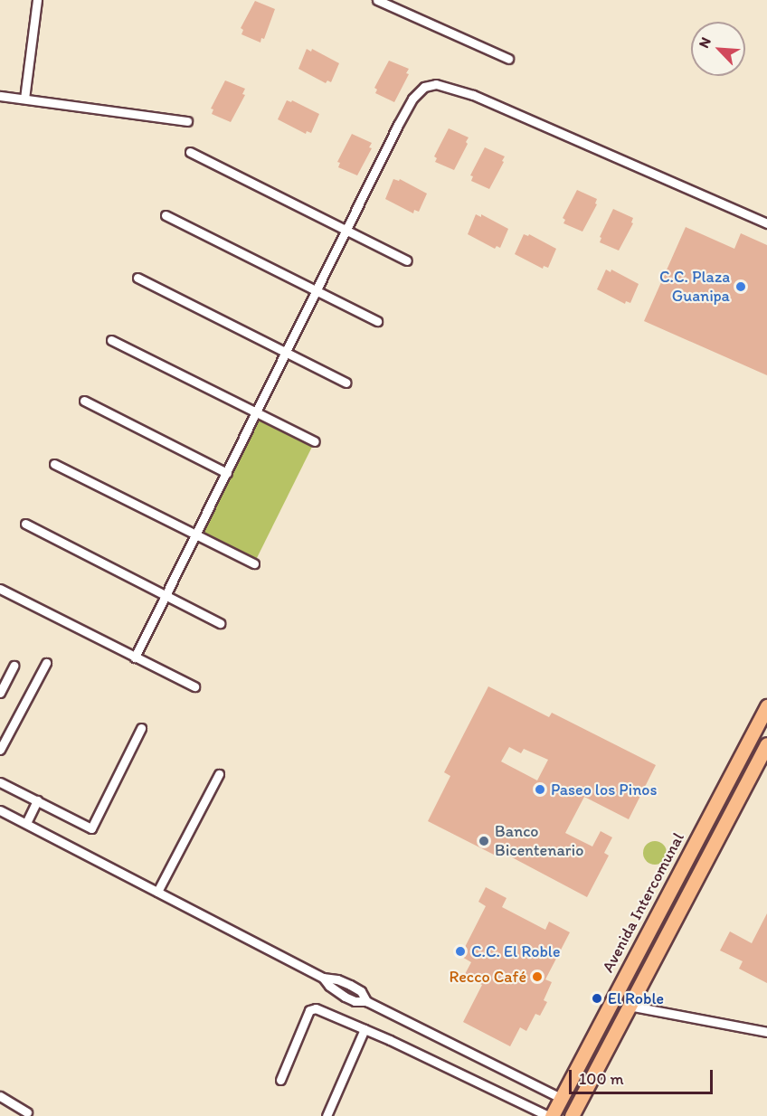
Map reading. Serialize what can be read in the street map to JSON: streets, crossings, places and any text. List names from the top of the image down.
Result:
{
  "streets": {
    "main road": ["Avenida Intercomunal"]
  },
  "places": [
    "C.C. Plaza Guanipa",
    "Paseo los Pinos",
    "Banco Bicentenario",
    "C.C. El Roble",
    "Recco Café",
    "El Roble"
  ],
  "scale_bar": "100 m",
  "north": "top left"
}
